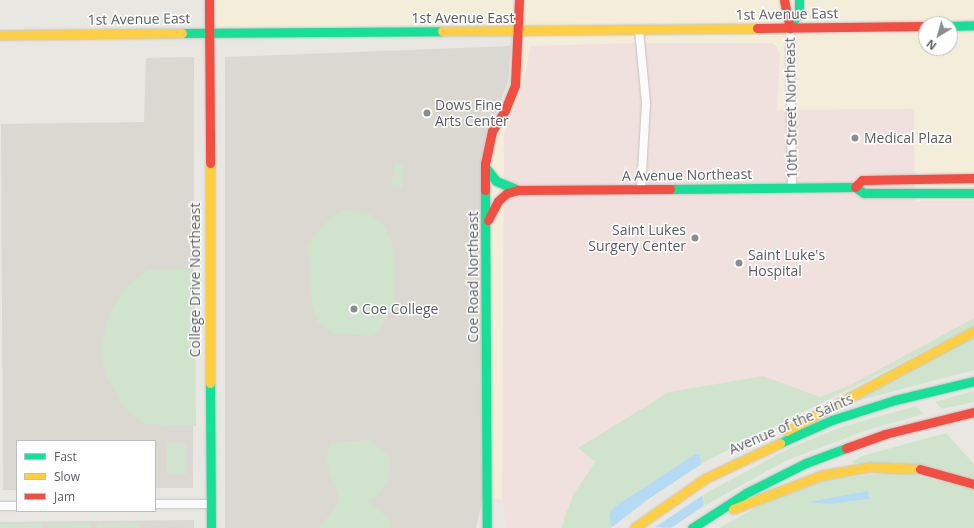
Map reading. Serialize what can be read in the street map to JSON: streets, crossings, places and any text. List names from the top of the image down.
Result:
{
  "streets": {
    "main road": [
      "1st Avenue East",
      "A Avenue Northeast",
      "Coe Road Northeast",
      "College Drive Northeast",
      "Avenue of the Saints"
    ],
    "street": ["10th Street Northeast"]
  },
  "crossings": [
    ["1st Avenue East", "10th Street Northeast"],
    ["1st Avenue East", "Coe Road Northeast"],
    ["1st Avenue East", "College Drive Northeast"],
    ["10th Street Northeast", "A Avenue Northeast"]
  ],
  "places": [
    "Dows Fine Arts Center",
    "Medical Plaza",
    "Saint Lukes Surgery Center",
    "Saint Luke's Hospital",
    "Coe College"
  ],
  "legend": ["Fast", "Slow", "Jam"],
  "north": "bottom left"
}
